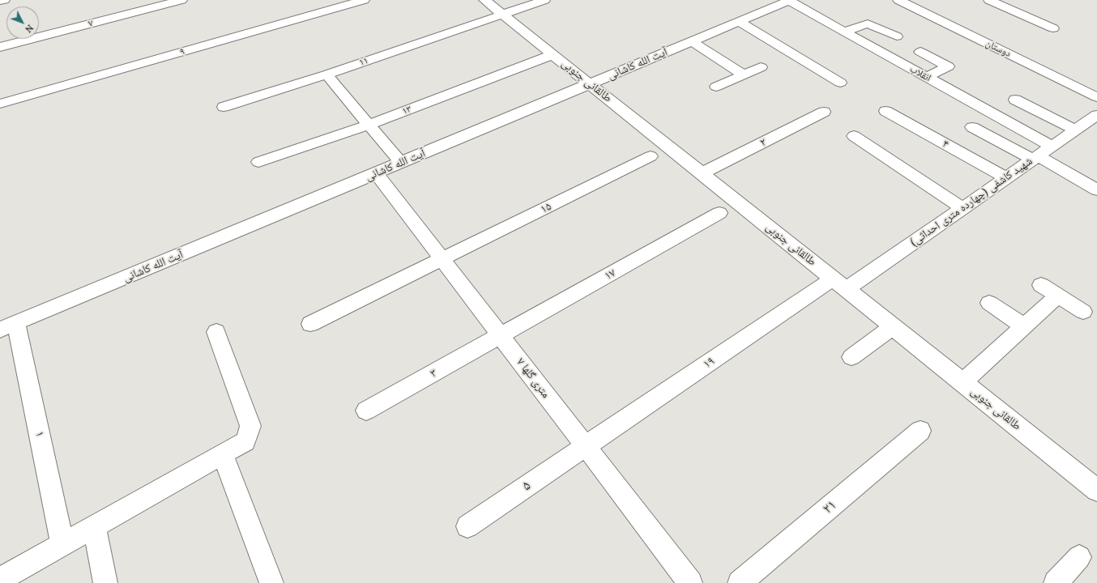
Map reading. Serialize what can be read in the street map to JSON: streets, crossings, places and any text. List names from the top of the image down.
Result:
{
  "streets": {
    "street": [
      "۷",
      "دوستان",
      "۹",
      "۱۱",
      "آیت الله کاشانی",
      "انقلاب",
      "طالقانی جنوبی",
      "۱۳",
      "۲",
      "۴",
      "شهید کاشفی (چهارده متری احداثی)",
      "۱۵",
      "۱۷",
      "۱۹",
      "۳",
      "۷ متری گلها",
      "۱",
      "۵",
      "۲۱"
    ]
  },
  "crossings": [
    ["۱۱", "طالقانی جنوبی"],
    ["آیت الله کاشانی", "انقلاب"],
    ["آیت الله کاشانی", "طالقانی جنوبی"],
    ["آیت الله کاشانی", "۷ متری گلها"],
    ["آیت الله کاشانی", "۱"],
    ["انقلاب", "شهید کاشفی (چهارده متری احداثی)"],
    ["طالقانی جنوبی", "۱۳"],
    ["طالقانی جنوبی", "۲"],
    ["طالقانی جنوبی", "شهید کاشفی (چهارده متری احداثی)"],
    ["طالقانی جنوبی", "۱۹"],
    ["۴", "شهید کاشفی (چهارده متری احداثی)"],
    ["شهید کاشفی (چهارده متری احداثی)", "۱۹"],
    ["۱۵", "۷ متری گلها"],
    ["۱۷", "۳"],
    ["۱۷", "۷ متری گلها"],
    ["۱۹", "۷ متری گلها"],
    ["۱۹", "۵"],
    ["۳", "۷ متری گلها"],
    ["۷ متری گلها", "۵"]
  ],
  "north": "bottom right"
}
